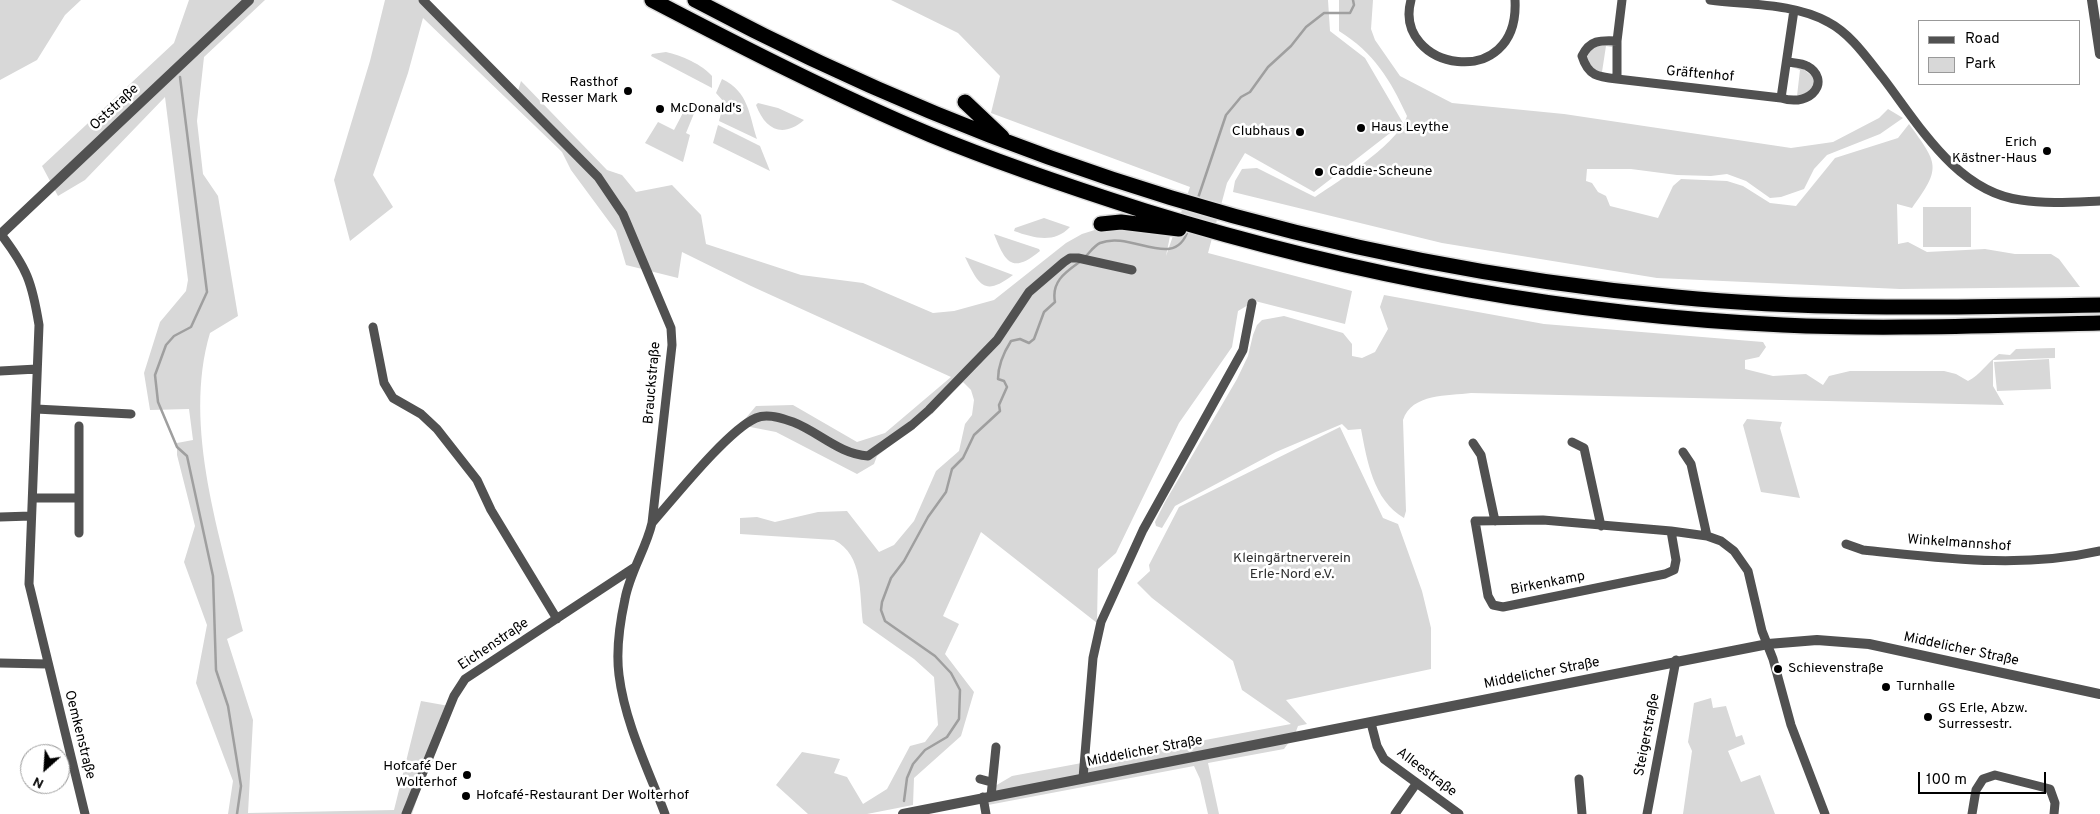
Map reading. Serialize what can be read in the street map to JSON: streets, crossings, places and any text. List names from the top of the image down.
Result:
{
  "streets": {
    "street": [
      "Gräftenhof",
      "Oststraße",
      "Brauckstraße",
      "Winkelmannshof",
      "Birkenkamp",
      "Eichenstraße",
      "Middelicher Straße",
      "Oemkenstraße",
      "Steigerstraße",
      "Alleestraße"
    ]
  },
  "crossings": [
    ["Oststraße", "Oemkenstraße"],
    ["Brauckstraße", "Eichenstraße"],
    ["Birkenkamp", "Middelicher Straße"],
    ["Middelicher Straße", "Steigerstraße"],
    ["Middelicher Straße", "Alleestraße"]
  ],
  "parks": ["Kleingärtnerverein Erle-Nord e.V."],
  "places": [
    "Rasthof Resser Mark",
    "McDonald's",
    "Haus Leythe",
    "Clubhaus",
    "Erich Kästner-Haus",
    "Caddie-Scheune",
    "Schievenstraße",
    "Turnhalle",
    "GS Erle, Abzw. Surressestr.",
    "Hofcafé Der Wolterhof",
    "Hofcafé-Restaurant Der Wolterhof"
  ],
  "legend": ["Road", "Park"],
  "scale_bar": "100 m",
  "north": "bottom left"
}
